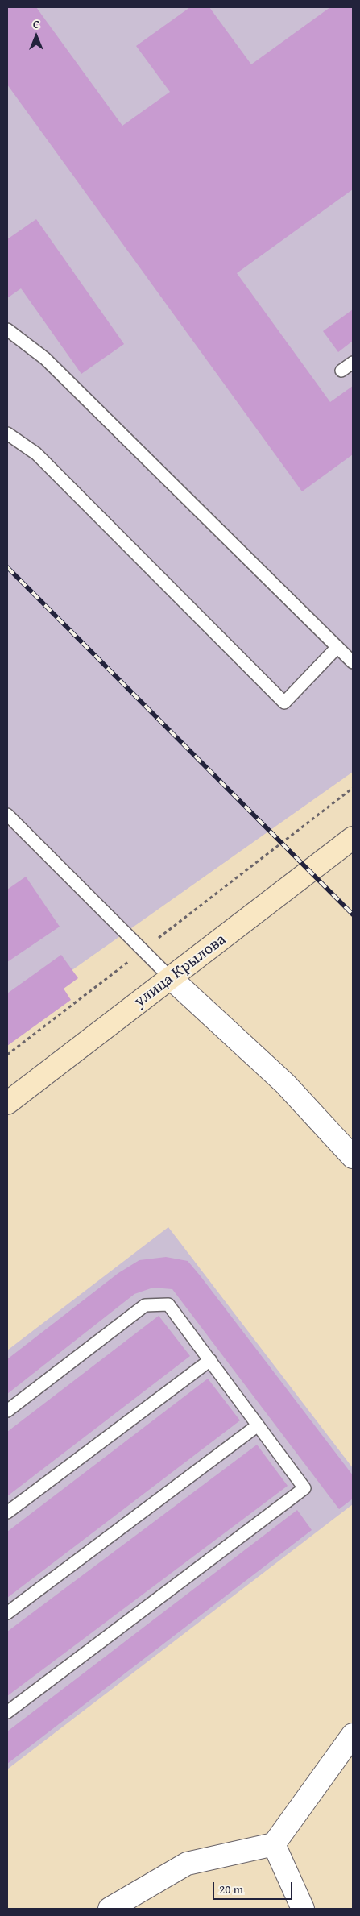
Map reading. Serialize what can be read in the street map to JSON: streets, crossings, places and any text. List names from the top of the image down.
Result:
{
  "streets": {
    "street": ["улица Крылова"]
  },
  "scale_bar": "20 m",
  "north": "top"
}
